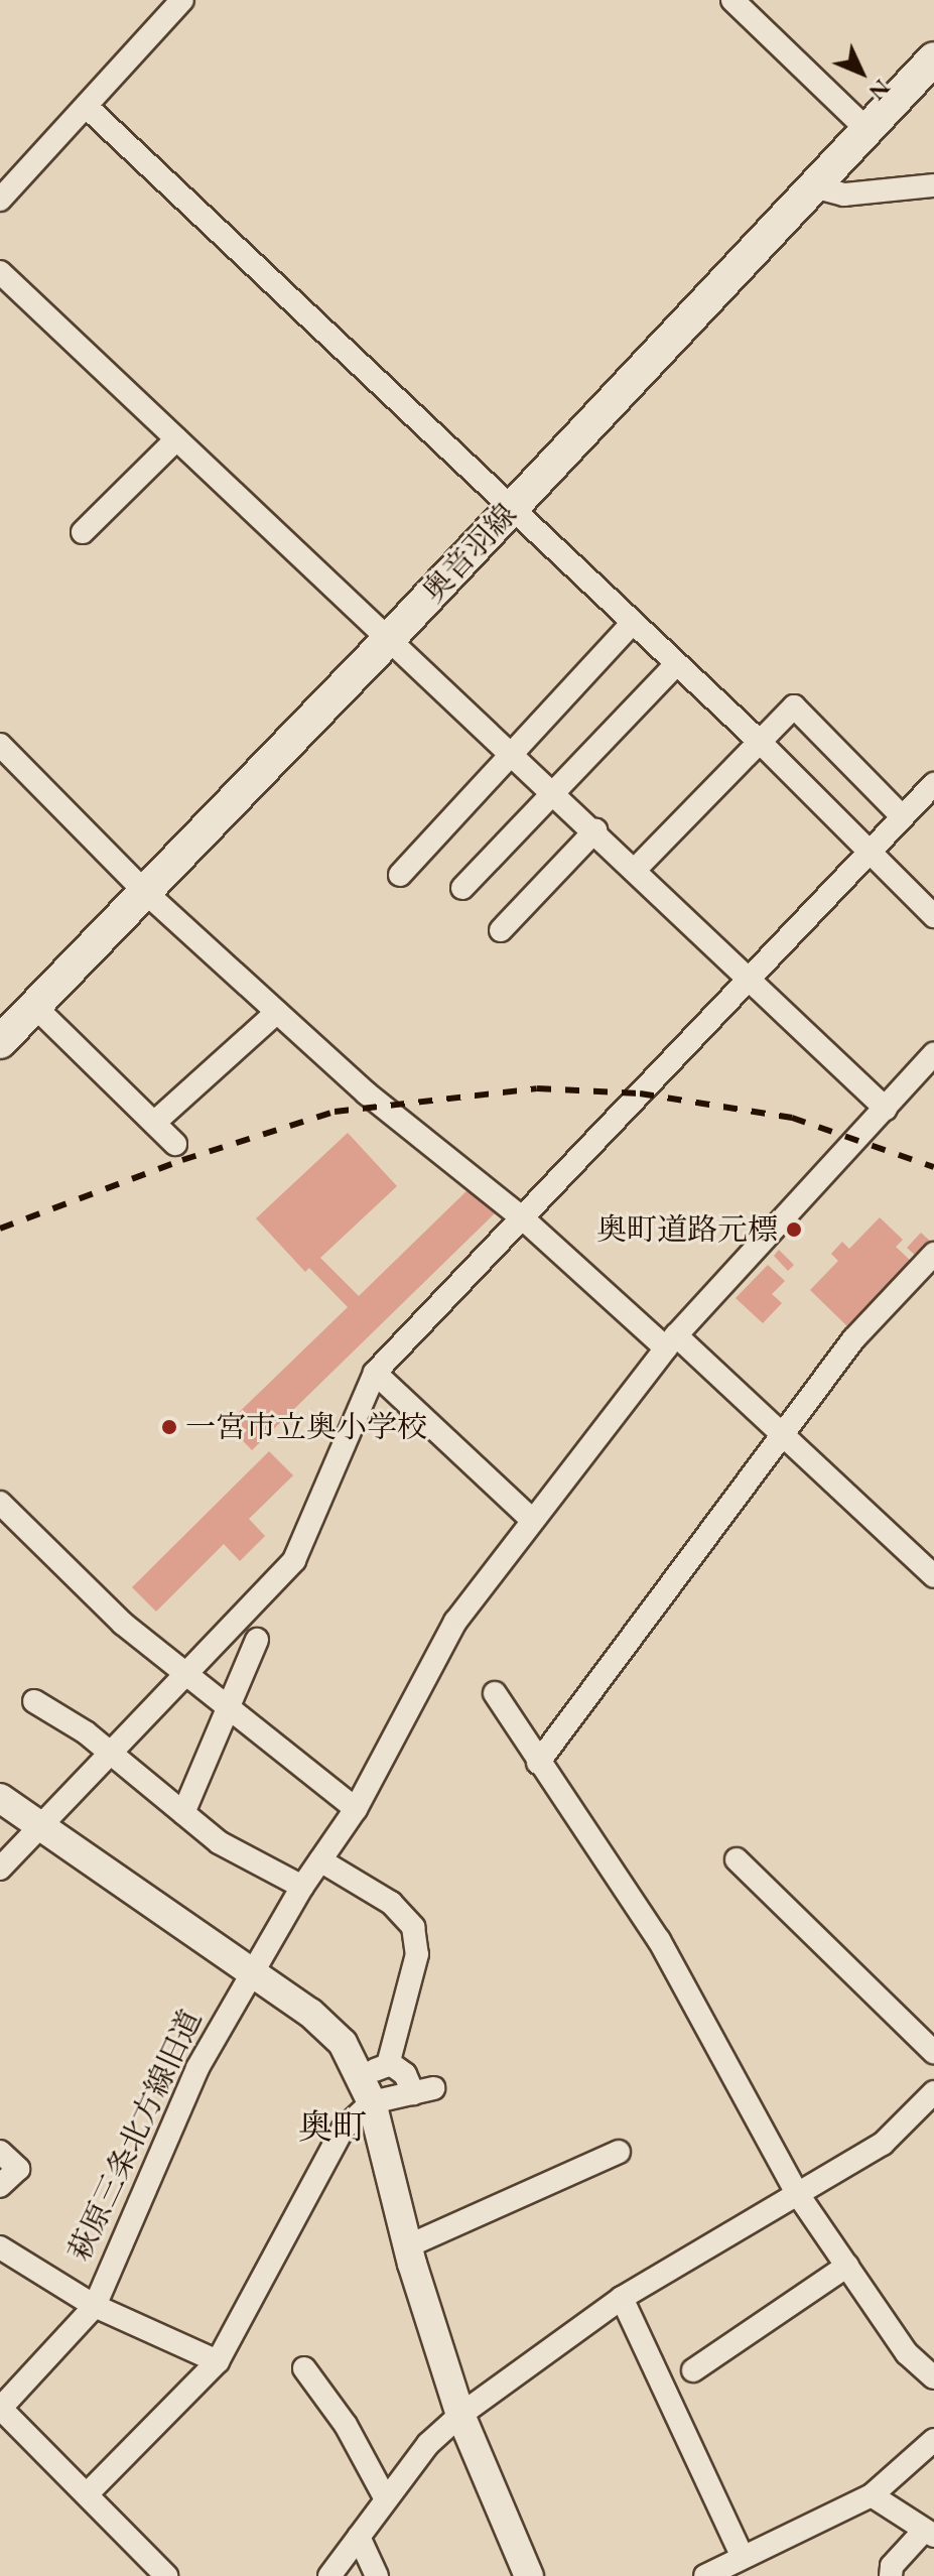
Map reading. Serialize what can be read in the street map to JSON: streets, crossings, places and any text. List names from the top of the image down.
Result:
{
  "streets": {
    "main road": ["奥音羽線"],
    "street": ["萩原三条北方線旧道"]
  },
  "districts": ["奥町"],
  "places": ["奥町道路元標", "一宮市立奥小学校"],
  "north": "bottom right"
}
